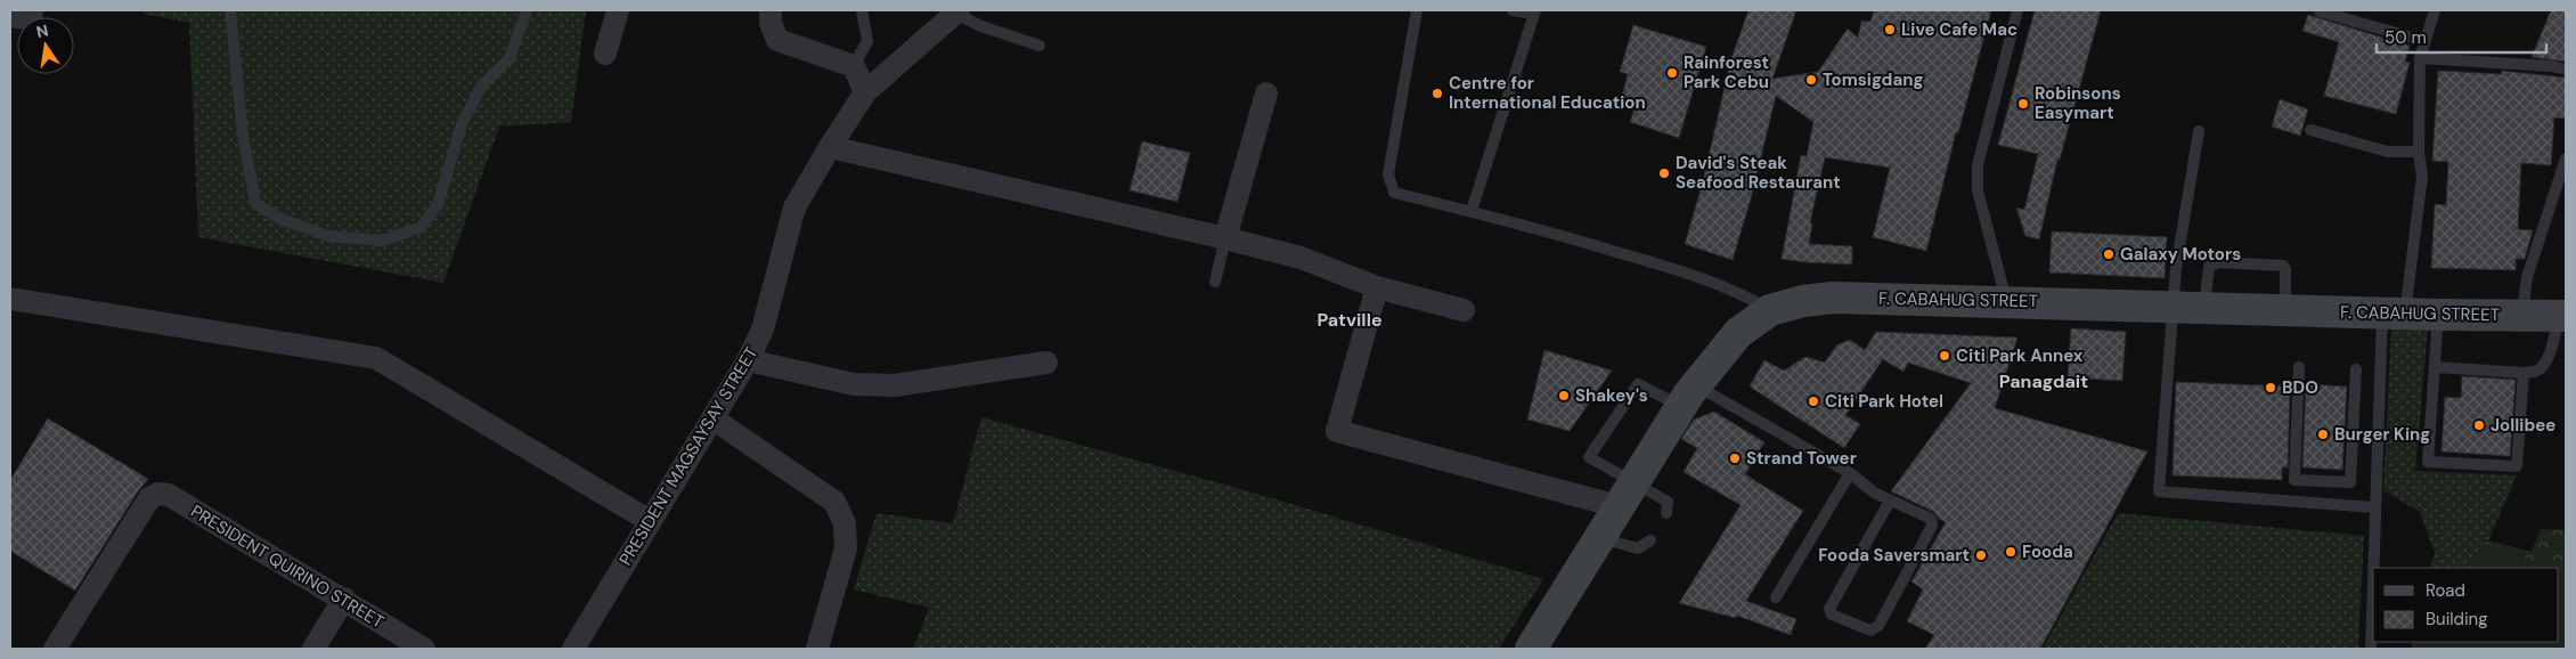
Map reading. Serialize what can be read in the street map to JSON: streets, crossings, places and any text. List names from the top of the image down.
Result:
{
  "streets": {
    "main road": ["F. CABAHUG STREET"],
    "street": ["PRESIDENT MAGSAYSAY STREET", "PRESIDENT QUIRINO STREET"]
  },
  "districts": ["Patville", "Panagdait"],
  "places": [
    "Live Cafe Mac",
    "Rainforest Park Cebu",
    "Tomsigdang",
    "Centre for International Education",
    "Robinsons Easymart",
    "David's Steak Seafood Restaurant",
    "Galaxy Motors",
    "Citi Park Annex",
    "BDO",
    "Shakey's",
    "Citi Park Hotel",
    "Jollibee",
    "Burger King",
    "Strand Tower",
    "Fooda",
    "Fooda Saversmart"
  ],
  "legend": ["Road", "Building"],
  "scale_bar": "50 m",
  "north": "top"
}
